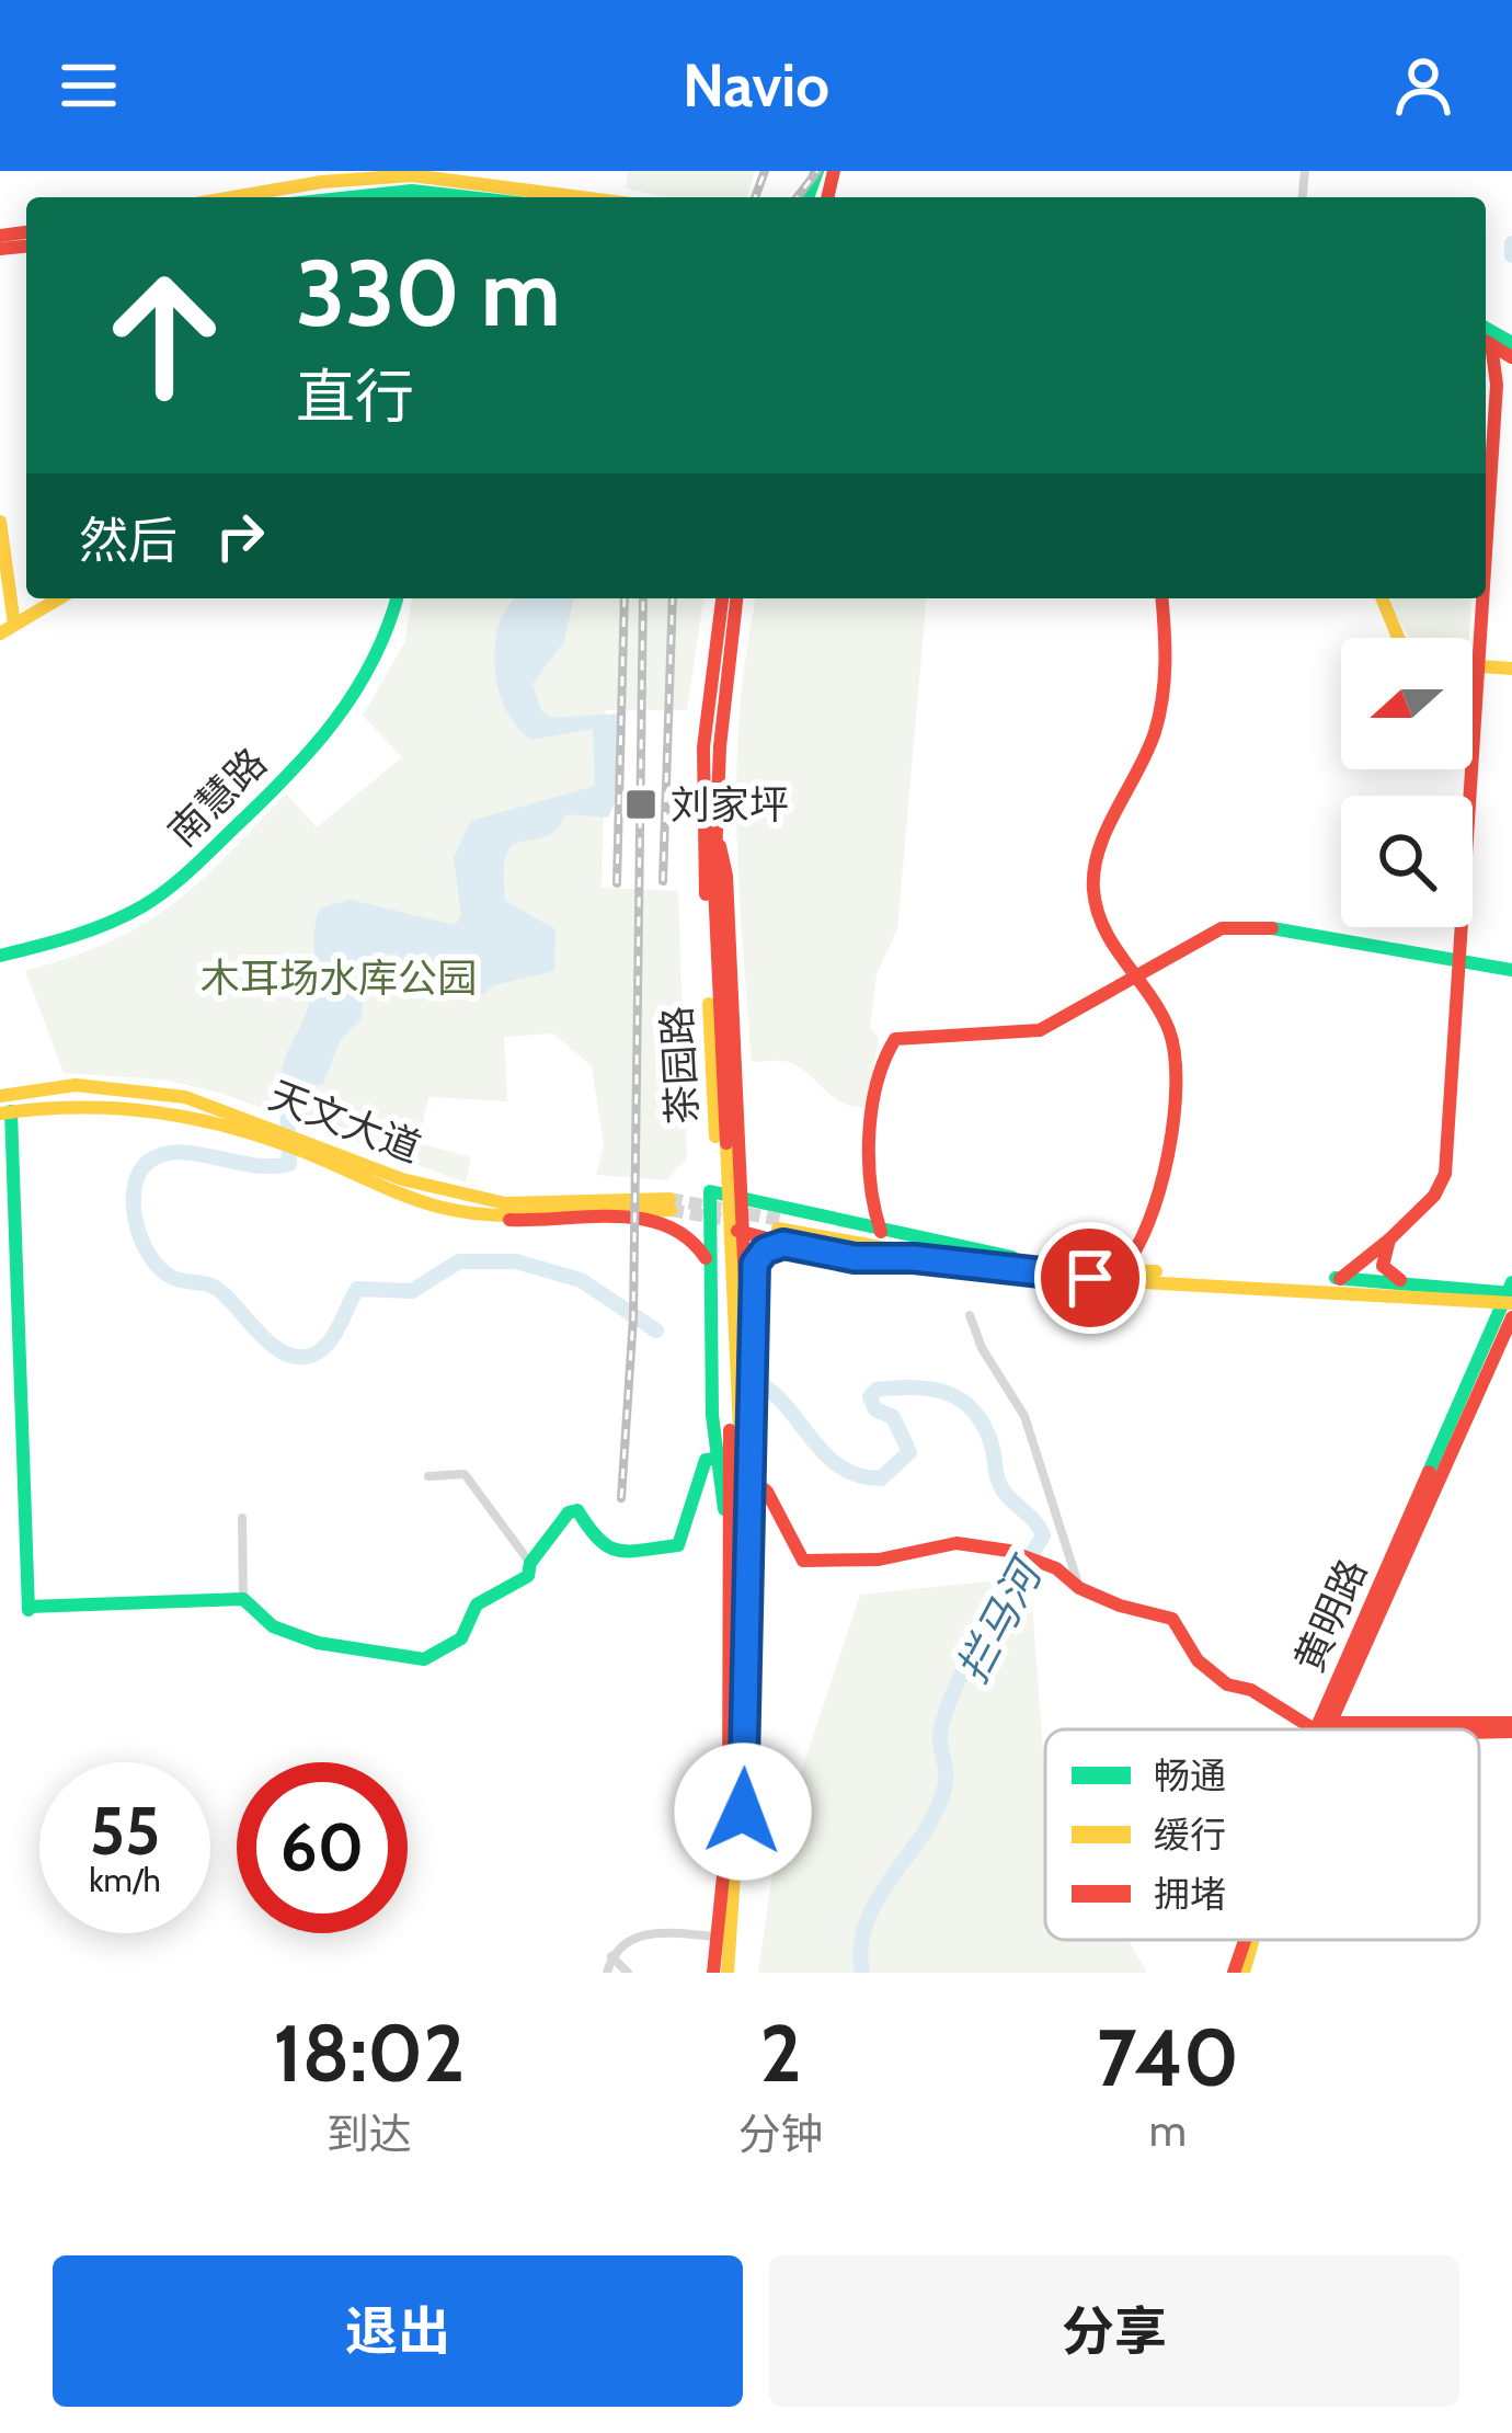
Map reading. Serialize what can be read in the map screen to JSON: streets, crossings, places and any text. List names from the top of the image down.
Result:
{
  "streets": {
    "main road": [
      "南慧路",
      "茶园路",
      "天文大道",
      "黄明路"
    ]
  },
  "water": ["拦马河"],
  "parks": ["木耳场水库公园"],
  "places": {
    "transit": ["刘家坪"]
  },
  "legend": ["畅通", "缓行", "拥堵"],
  "north": "left",
  "page": {
    "header": "Navio",
    "turn": ["330 m", "直行"],
    "then": "然后",
    "speed": "55 km/h",
    "limit": "60",
    "eta": [
      "18:02",
      "到达",
      "2",
      "分钟",
      "740",
      "m"
    ],
    "buttons": ["退出", "分享"]
  }
}
